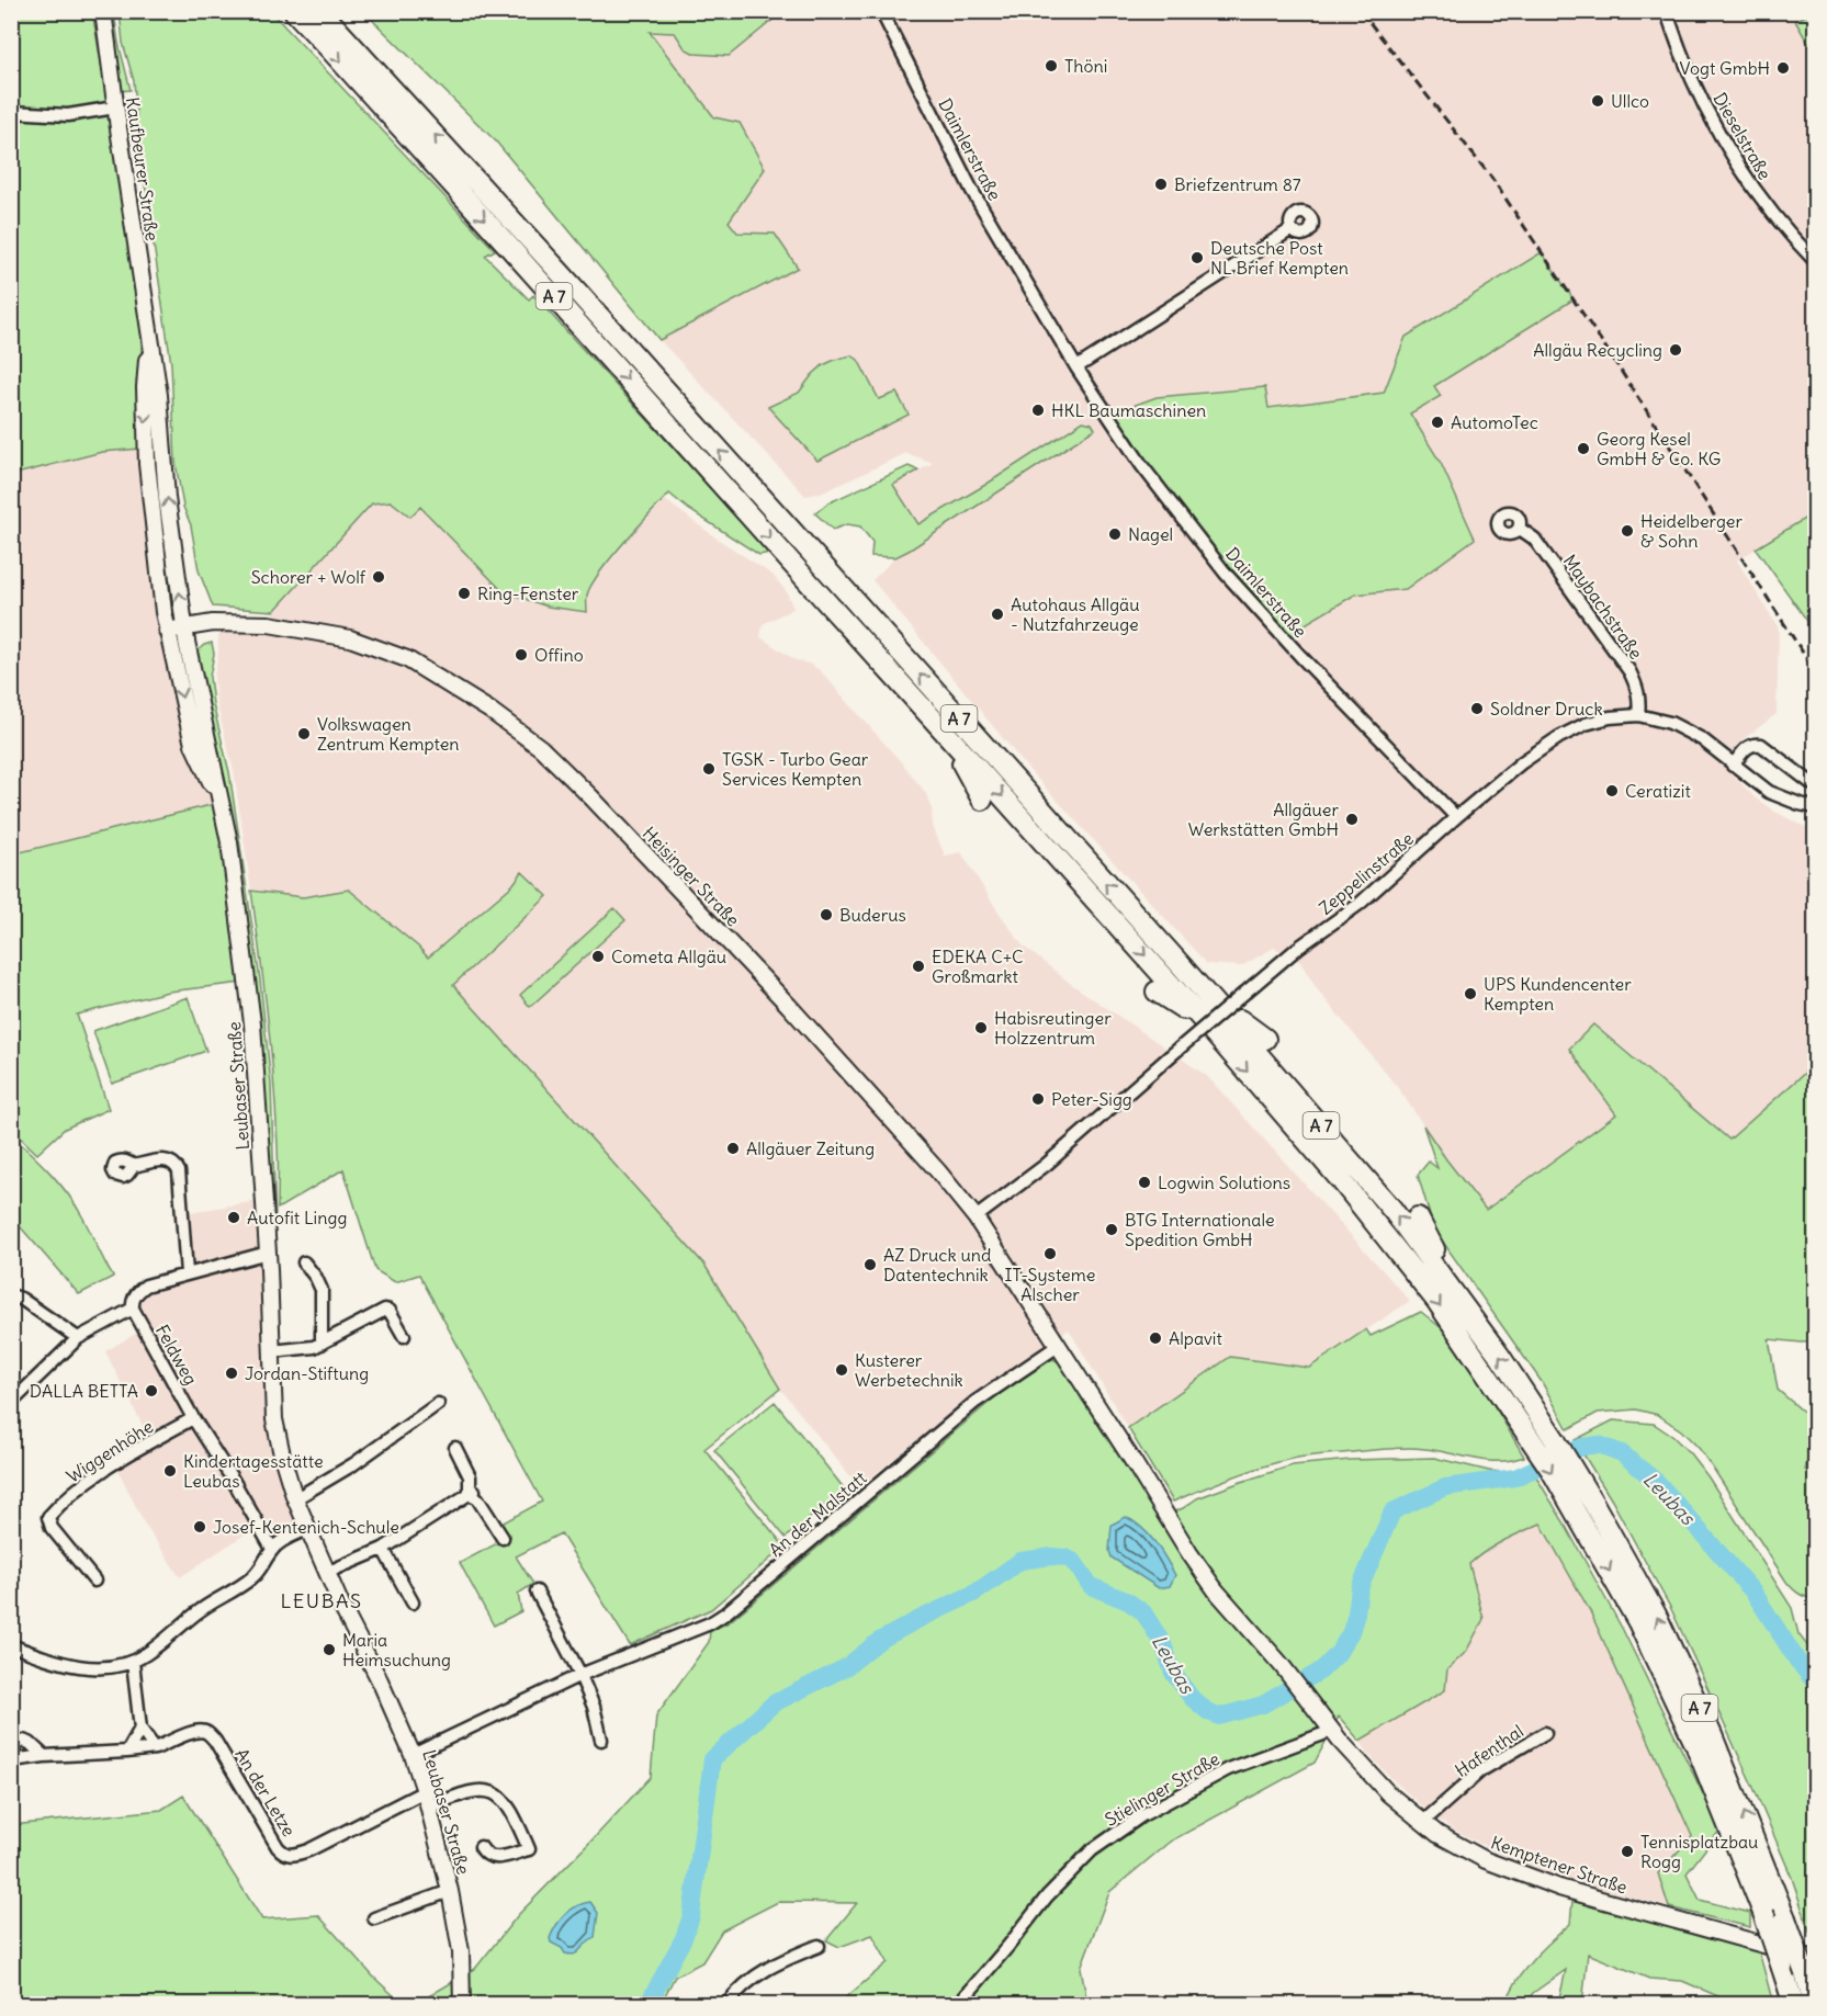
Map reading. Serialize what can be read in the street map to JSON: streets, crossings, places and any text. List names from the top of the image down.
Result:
{
  "streets": {
    "highway": ["A 7"],
    "main road": [
      "Kaufbeurer Straße",
      "Heisinger Straße",
      "Leubaser Straße",
      "Kemptener Straße"
    ],
    "street": [
      "Dieselstraße",
      "Daimlerstraße",
      "Maybachstraße",
      "Zeppelinstraße",
      "Feldweg",
      "Wiggenhöhe",
      "An der Malstatt",
      "Hafenthal",
      "Stielinger Straße",
      "An der Letze"
    ]
  },
  "crossings": [
    ["Daimlerstraße", "Zeppelinstraße"],
    ["Kaufbeurer Straße", "Leubaser Straße"],
    ["A 7", "Kemptener Straße"],
    ["Maybachstraße", "Zeppelinstraße"],
    ["Zeppelinstraße", "Heisinger Straße"],
    ["Heisinger Straße", "Leubaser Straße"],
    ["Heisinger Straße", "An der Malstatt"],
    ["Heisinger Straße", "Kemptener Straße"],
    ["Leubaser Straße", "An der Malstatt"],
    ["Leubaser Straße", "An der Letze"],
    ["Feldweg", "Wiggenhöhe"],
    ["Hafenthal", "Kemptener Straße"],
    ["Stielinger Straße", "Kemptener Straße"]
  ],
  "districts": ["LEUBAS"],
  "water": ["Leubas"],
  "places": [
    "Thöni",
    "Vogt GmbH",
    "Ullco",
    "Briefzentrum 87",
    "Deutsche Post NL Brief Kempten",
    "Allgäu Recycling",
    "HKL Baumaschinen",
    "AutomoTec",
    "Georg Kesel GmbH & Co. KG",
    "Heidelberger & Sohn",
    "Nagel",
    "Schorer + Wolf",
    "Ring-Fenster",
    "Autohaus Allgäu - Nutzfahrzeuge",
    "Offino",
    "Soldner Druck",
    "Volkswagen Zentrum Kempten",
    "TGSK - Turbo Gear Services Kempten",
    "Ceratizit",
    "Allgäuer Werkstätten GmbH",
    "Buderus",
    "Cometa Allgäu",
    "EDEKA C+C Großmarkt",
    "UPS Kundencenter Kempten",
    "Habisreutinger Holzzentrum",
    "Peter-Sigg",
    "Allgäuer Zeitung",
    "Logwin Solutions",
    "Autofit Lingg",
    "BTG Internationale Spedition GmbH",
    "IT-Systeme Alscher",
    "AZ Druck und Datentechnik",
    "Alpavit",
    "Kusterer Werbetechnik",
    "Jordan-Stiftung",
    "DALLA BETTA",
    "Kindertagesstätte Leubas",
    "Josef-Kentenich-Schule",
    "Maria Heimsuchung",
    "Tennisplatzbau Rogg"
  ]
}
